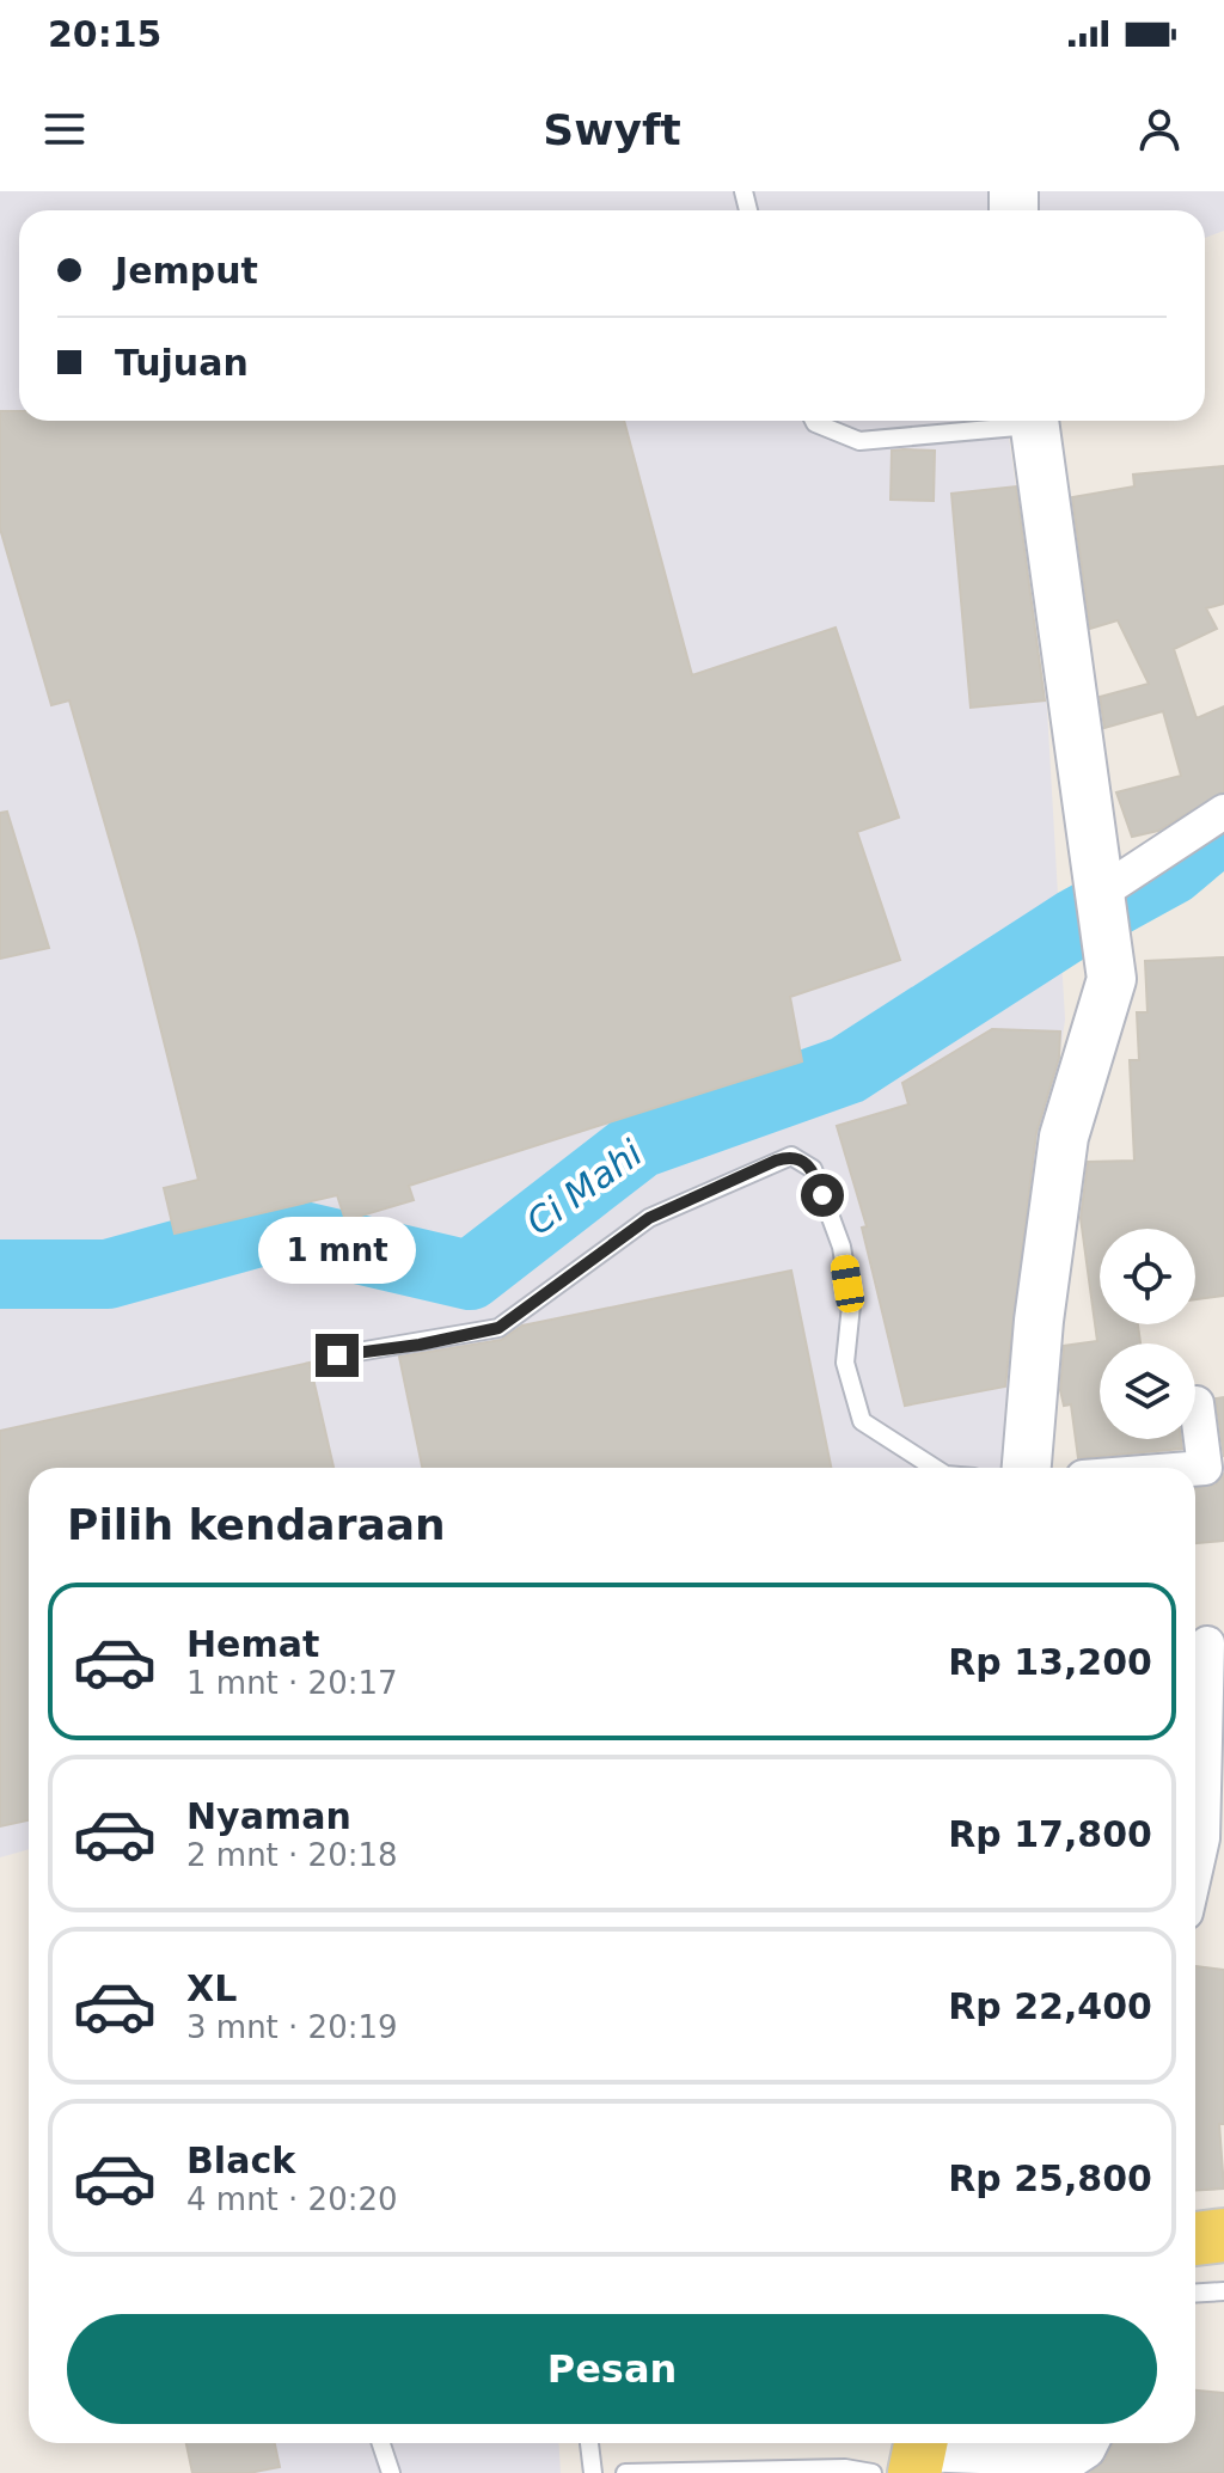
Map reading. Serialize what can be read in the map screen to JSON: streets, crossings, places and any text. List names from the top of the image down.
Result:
{
  "water": ["Ci Mahi"],
  "page": {
    "status": "20:15",
    "header": "Swyft",
    "banner": ["Jemput", "Tujuan"],
    "bubble": "1 mnt",
    "heading": "Pilih kendaraan",
    "list": [
      {
        "name": "Hemat",
        "note": "1 mnt · 20:17",
        "value": "Rp 13,200"
      },
      {
        "name": "Nyaman",
        "note": "2 mnt · 20:18",
        "value": "Rp 17,800"
      },
      {
        "name": "XL",
        "note": "3 mnt · 20:19",
        "value": "Rp 22,400"
      },
      {
        "name": "Black",
        "note": "4 mnt · 20:20",
        "value": "Rp 25,800"
      }
    ],
    "buttons": "Pesan"
  }
}
